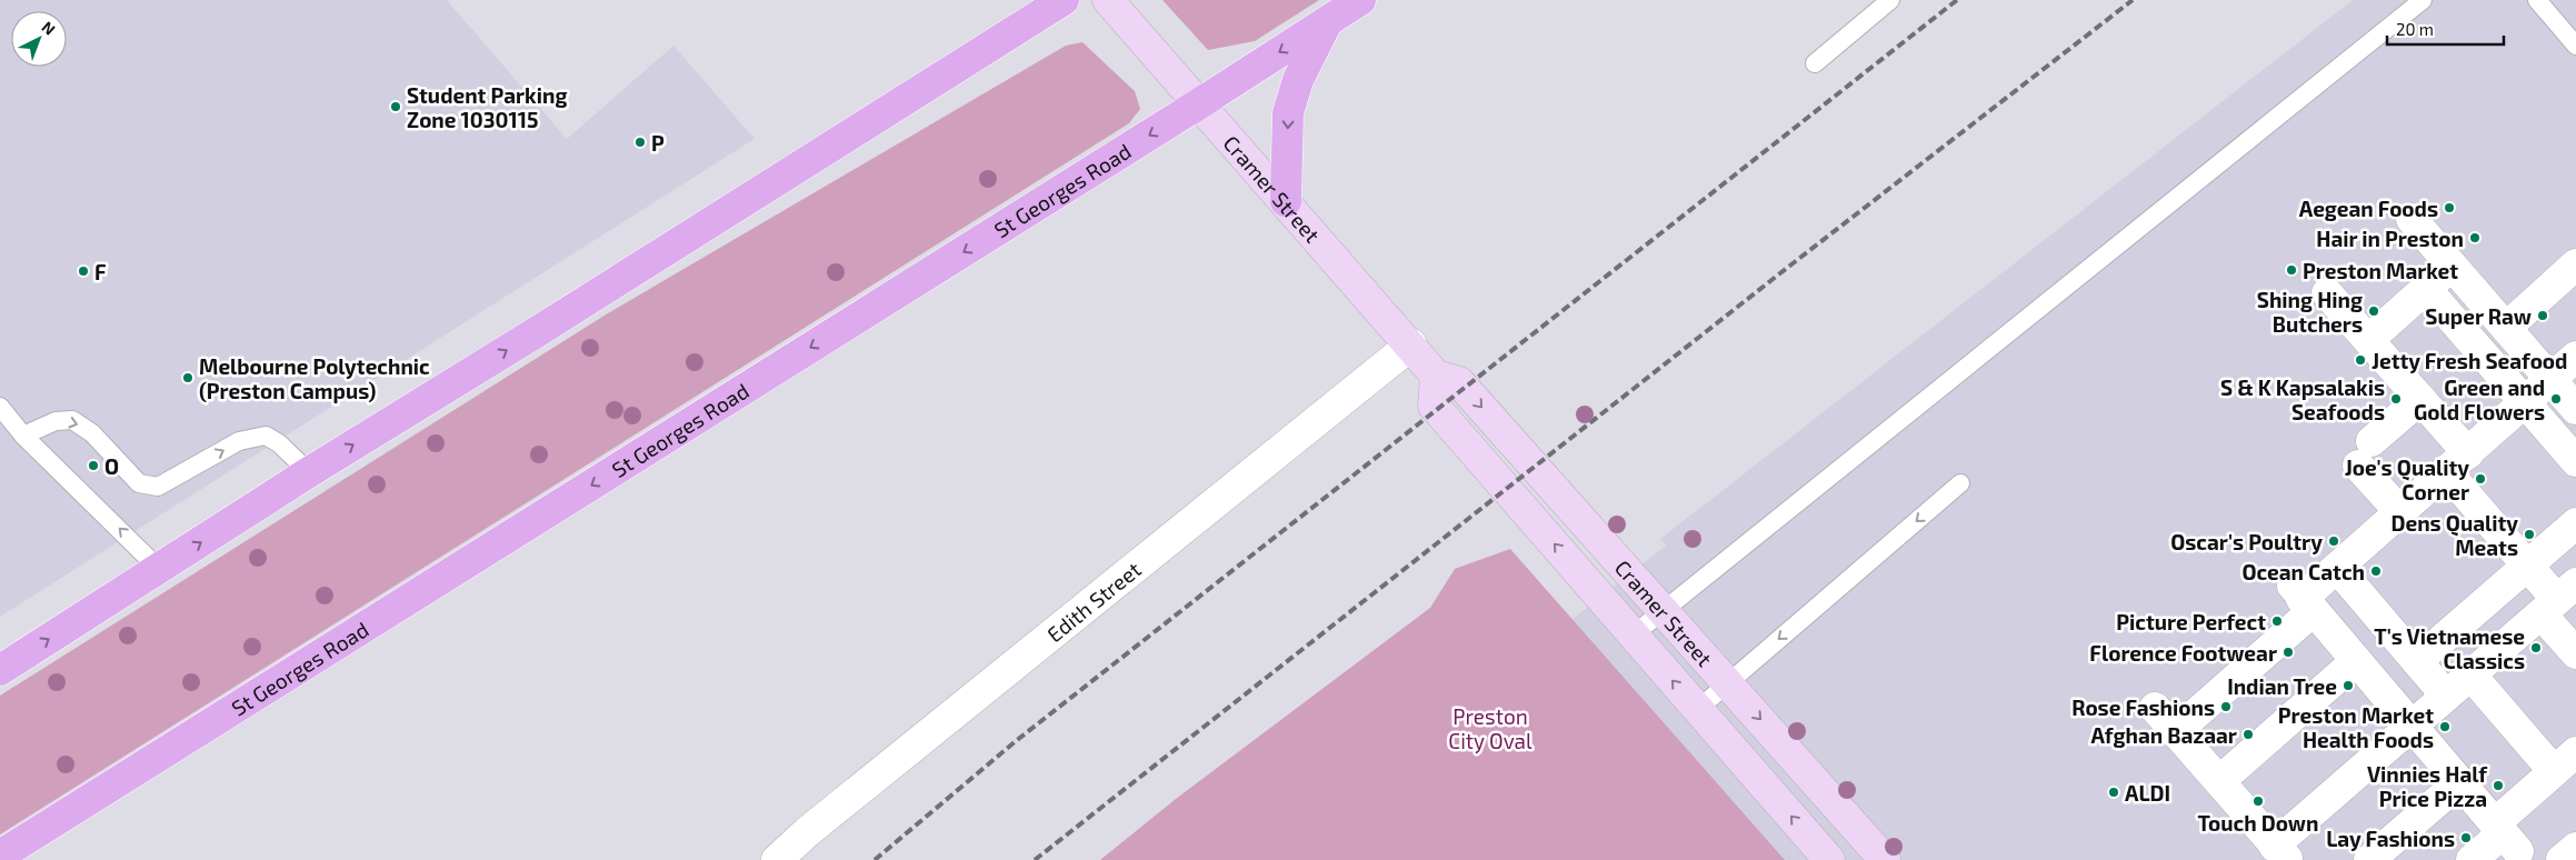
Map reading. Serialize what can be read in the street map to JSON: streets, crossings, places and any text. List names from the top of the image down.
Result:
{
  "streets": {
    "main road": ["St Georges Road"],
    "street": ["Cramer Street", "Edith Street"]
  },
  "crossings": [
    ["Cramer Street", "St Georges Road"],
    ["Cramer Street", "Edith Street"]
  ],
  "parks": ["Preston City Oval"],
  "places": [
    "Student Parking Zone 1030115",
    "P",
    "Aegean Foods",
    "Hair in Preston",
    "Preston Market",
    "F",
    "Shing Hing Butchers",
    "Super Raw",
    "Jetty Fresh Seafood",
    "Melbourne Polytechnic (Preston Campus)",
    "S & K Kapsalakis Seafoods",
    "Green and Gold Flowers",
    "O",
    "Joe's Quality Corner",
    "Dens Quality Meats",
    "Oscar's Poultry",
    "Ocean Catch",
    "Picture Perfect",
    "T's Vietnamese Classics",
    "Florence Footwear",
    "Indian Tree",
    "Rose Fashions",
    "Preston Market Health Foods",
    "Afghan Bazaar",
    "Vinnies Half Price Pizza",
    "ALDI",
    "Touch Down",
    "Lay Fashions"
  ],
  "scale_bar": "20 m",
  "north": "top right"
}
